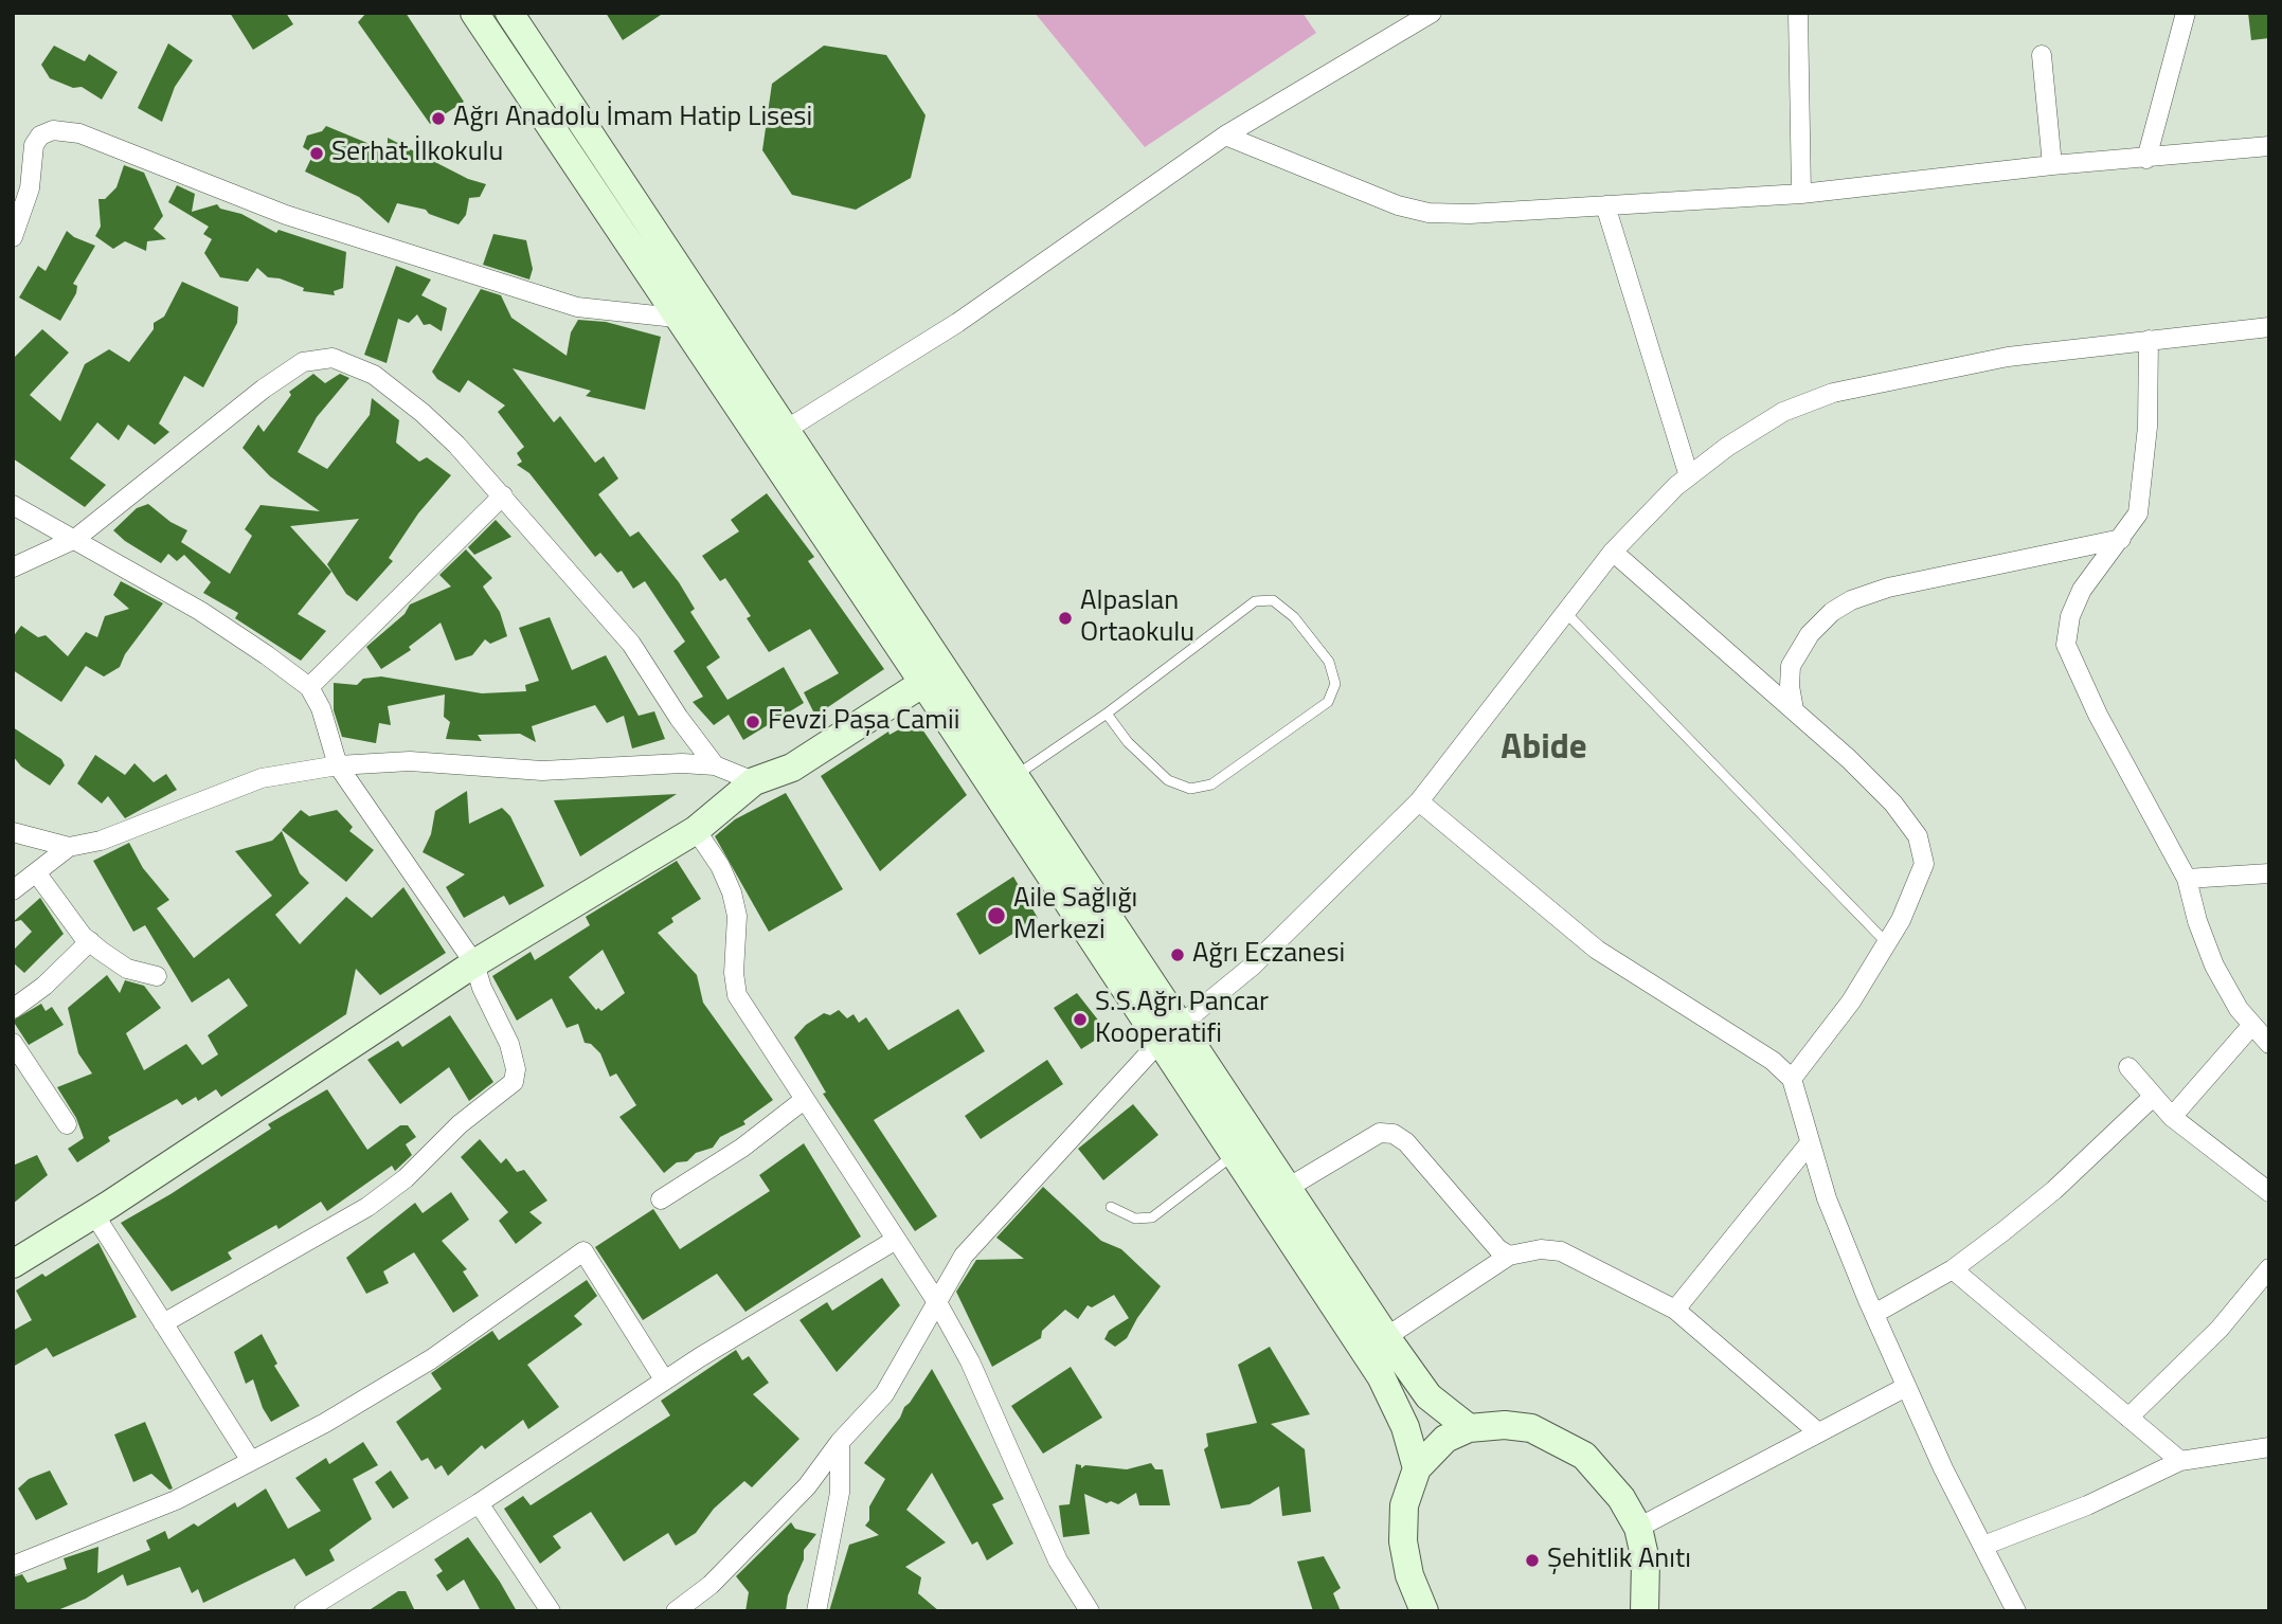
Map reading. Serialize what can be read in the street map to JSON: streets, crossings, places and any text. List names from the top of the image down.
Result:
{
  "districts": ["Abide"],
  "places": [
    "Ağrı Anadolu İmam Hatip Lisesi",
    "Serhat İlkokulu",
    "Alpaslan Ortaokulu",
    "Fevzi Paşa Camii",
    "Aile Sağlığı Merkezi",
    "Ağrı Eczanesi",
    "S.S.Ağrı Pancar Kooperatifi",
    "Şehitlik Anıtı"
  ]
}
